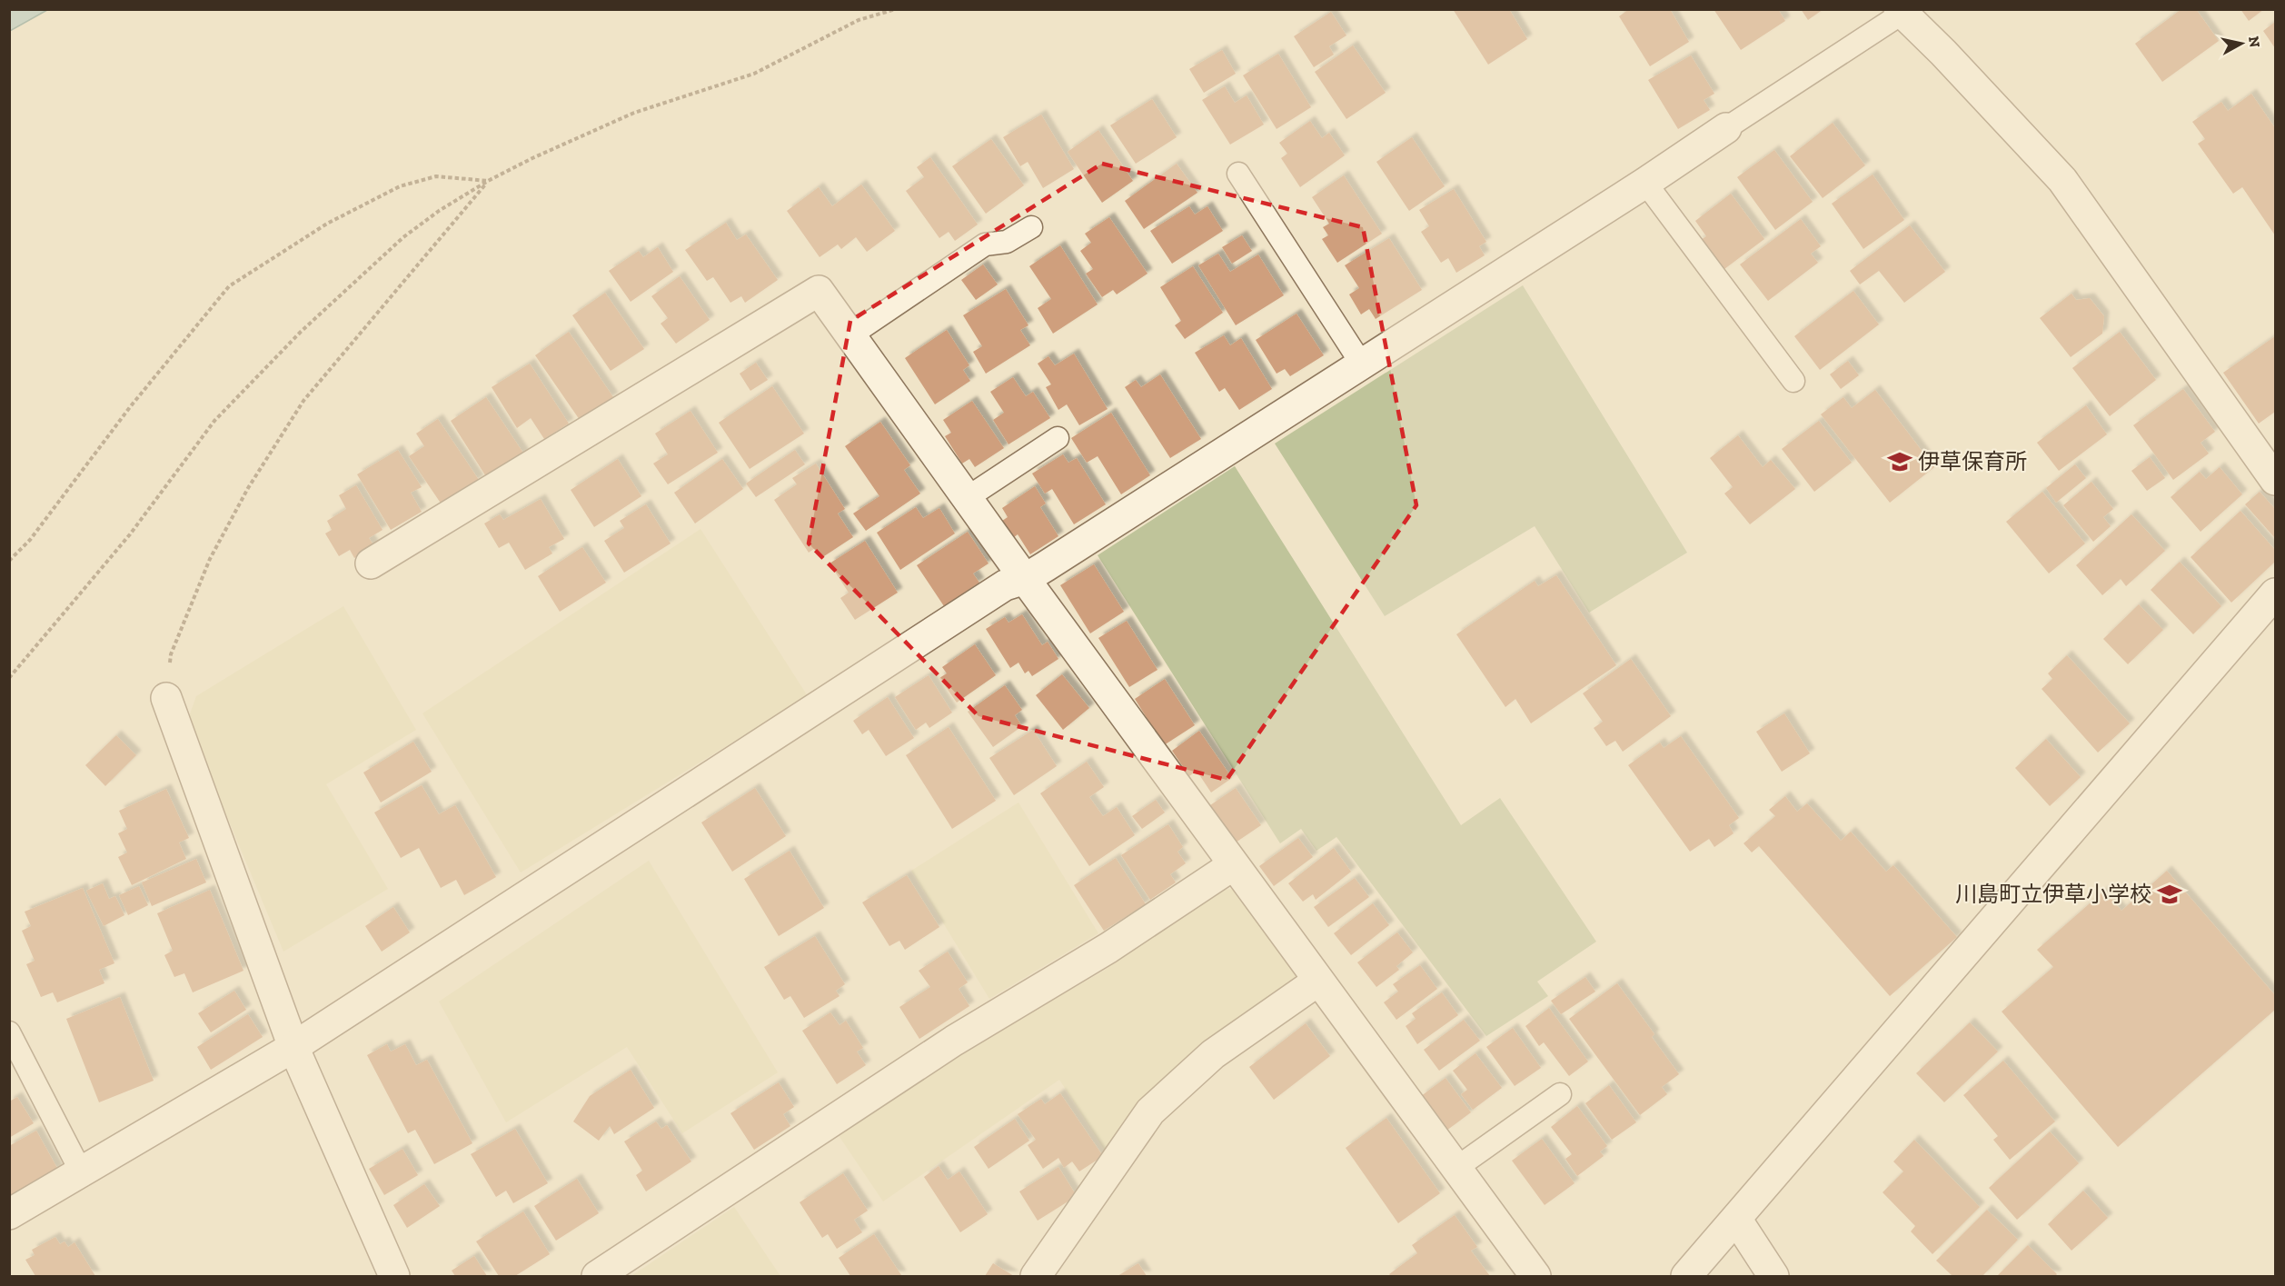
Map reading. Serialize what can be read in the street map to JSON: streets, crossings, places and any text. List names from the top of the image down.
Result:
{
  "places": {
    "school or university": ["伊草保育所", "川島町立伊草小学校"]
  },
  "north": "right"
}
